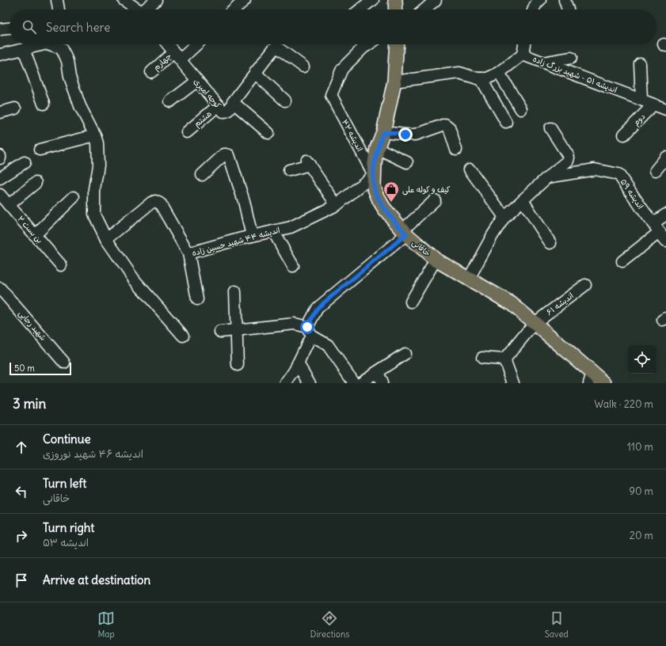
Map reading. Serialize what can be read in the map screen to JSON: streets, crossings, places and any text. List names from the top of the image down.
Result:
{
  "streets": {
    "main road": ["خاقانی"],
    "street": [
      "چهارم",
      "اندیشه ۵۱ - شهید بزرگ زاده",
      "کوچه امیری",
      "هشتم",
      "دوم",
      "اندیشه ۴۲",
      "اندیشه ۵۹",
      "بن بست ۲",
      "اندیشه ۴۴ شهید حسین زاده",
      "اندیشه ۶۱",
      "شهید رجایی"
    ]
  },
  "crossings": [
    ["چهارم", "کوچه امیری"],
    ["اندیشه ۵۱ - شهید بزرگ زاده", "دوم"],
    ["اندیشه ۵۱ - شهید بزرگ زاده", "خاقانی"],
    ["کوچه امیری", "هشتم"],
    ["اندیشه ۴۲", "اندیشه ۴۴ شهید حسین زاده"],
    ["اندیشه ۴۲", "خاقانی"],
    ["اندیشه ۴۴ شهید حسین زاده", "خاقانی"],
    ["خاقانی", "اندیشه ۶۱"]
  ],
  "places": {
    "shop": ["کیف و کوله علی"]
  },
  "scale_bar": "50 m",
  "page": {
    "search": "Search here",
    "scale": "50 m",
    "heading": ["3 min", "Walk · 220 m"],
    "list": [
      ["Continue", "اندیشه ۴۶ شهید نوروزی", "110 m"],
      ["Turn left", "خاقانی", "90 m"],
      ["Turn right", "اندیشه ۵۳", "20 m"],
      "Arrive at destination"
    ],
    "nav": ["Map", "Directions", "Saved"]
  }
}
